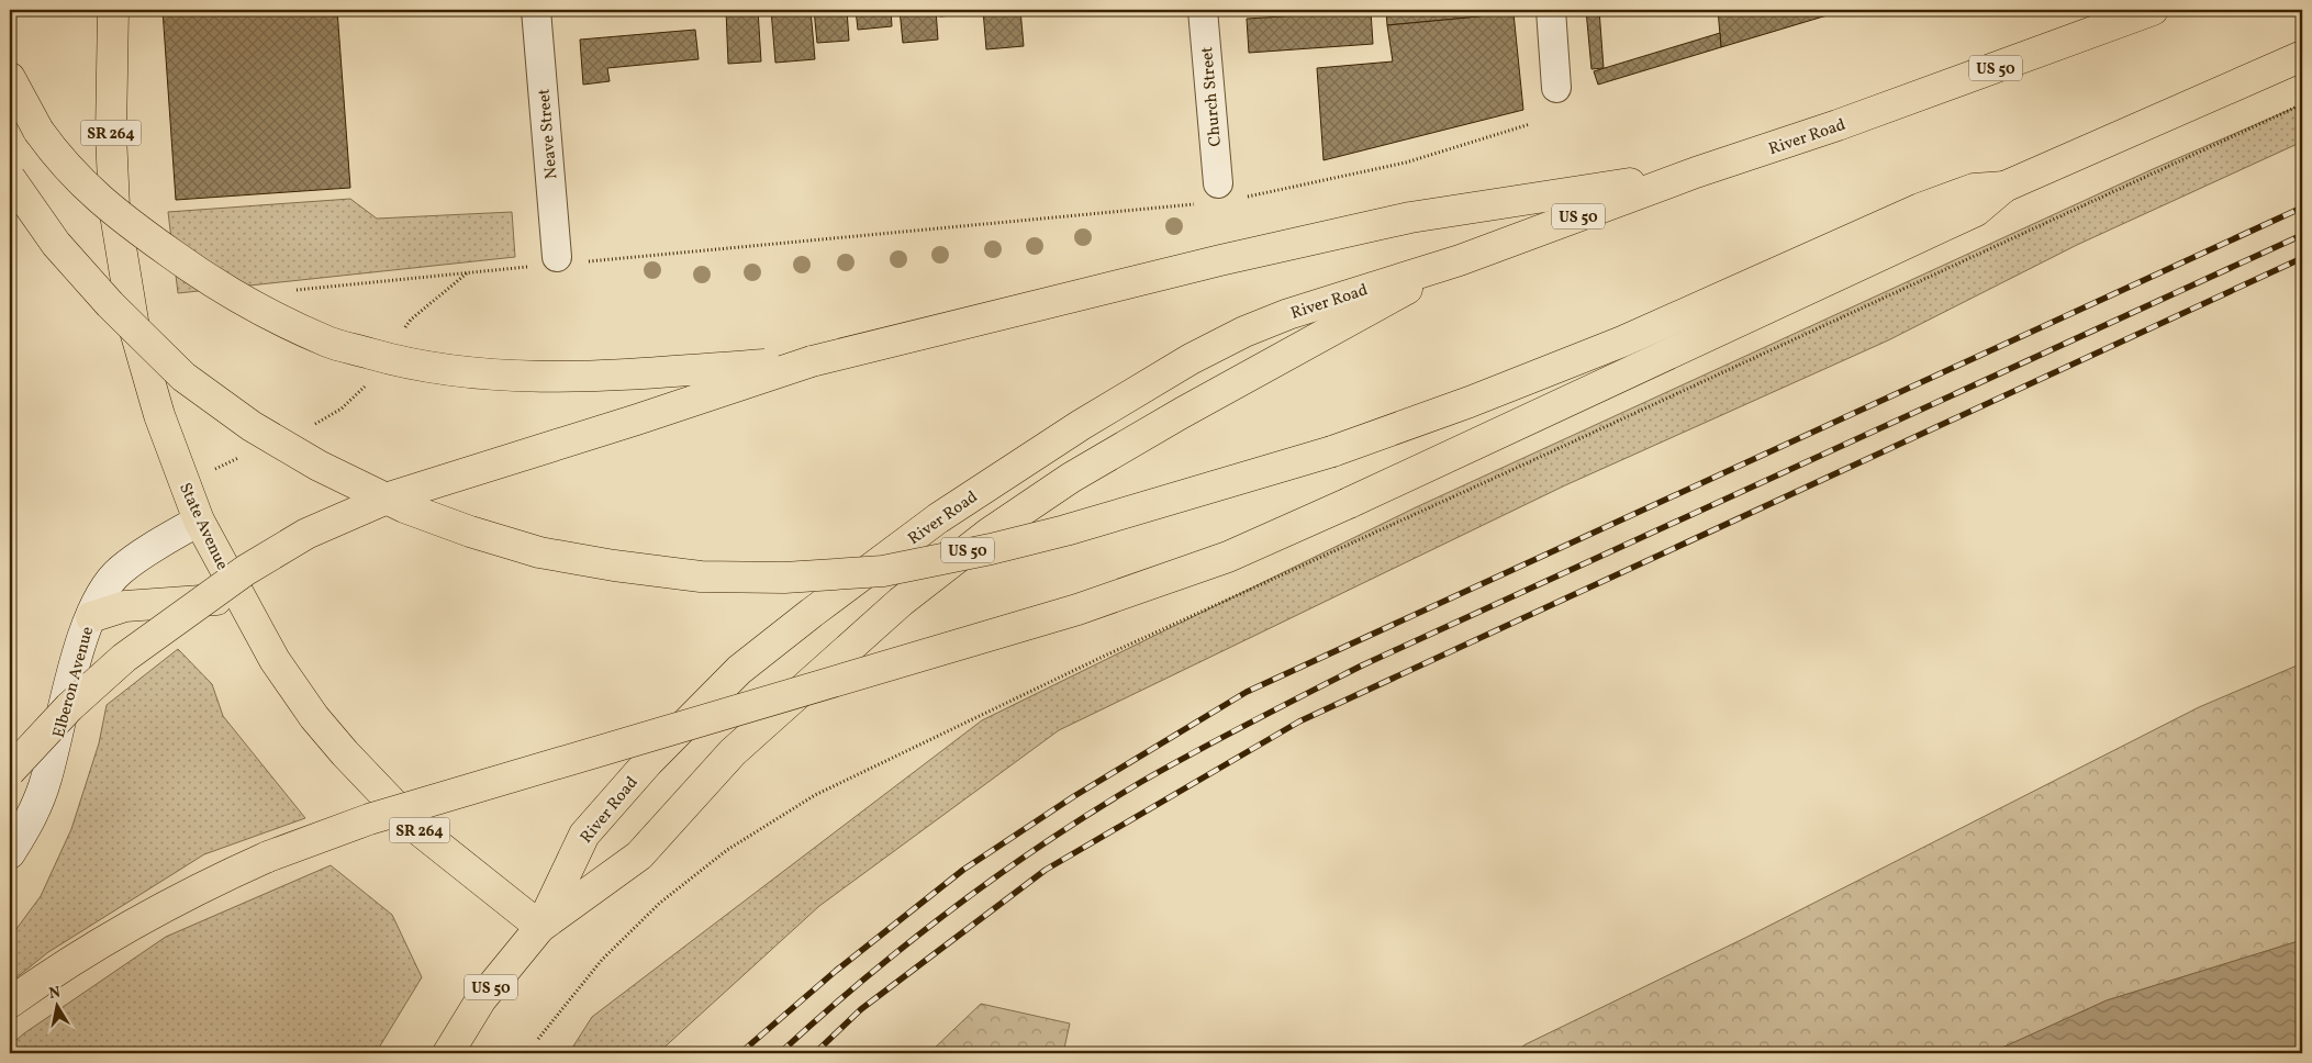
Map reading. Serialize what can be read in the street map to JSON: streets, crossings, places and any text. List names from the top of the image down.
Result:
{
  "streets": {
    "main road": [
      "US 50",
      "SR 264",
      "River Road",
      "State Avenue"
    ],
    "street": ["Church Street", "Neave Street", "Elberon Avenue"]
  },
  "crossings": [
    ["River Road", "State Avenue"],
    ["State Avenue", "Elberon Avenue"]
  ],
  "north": "top"
}
